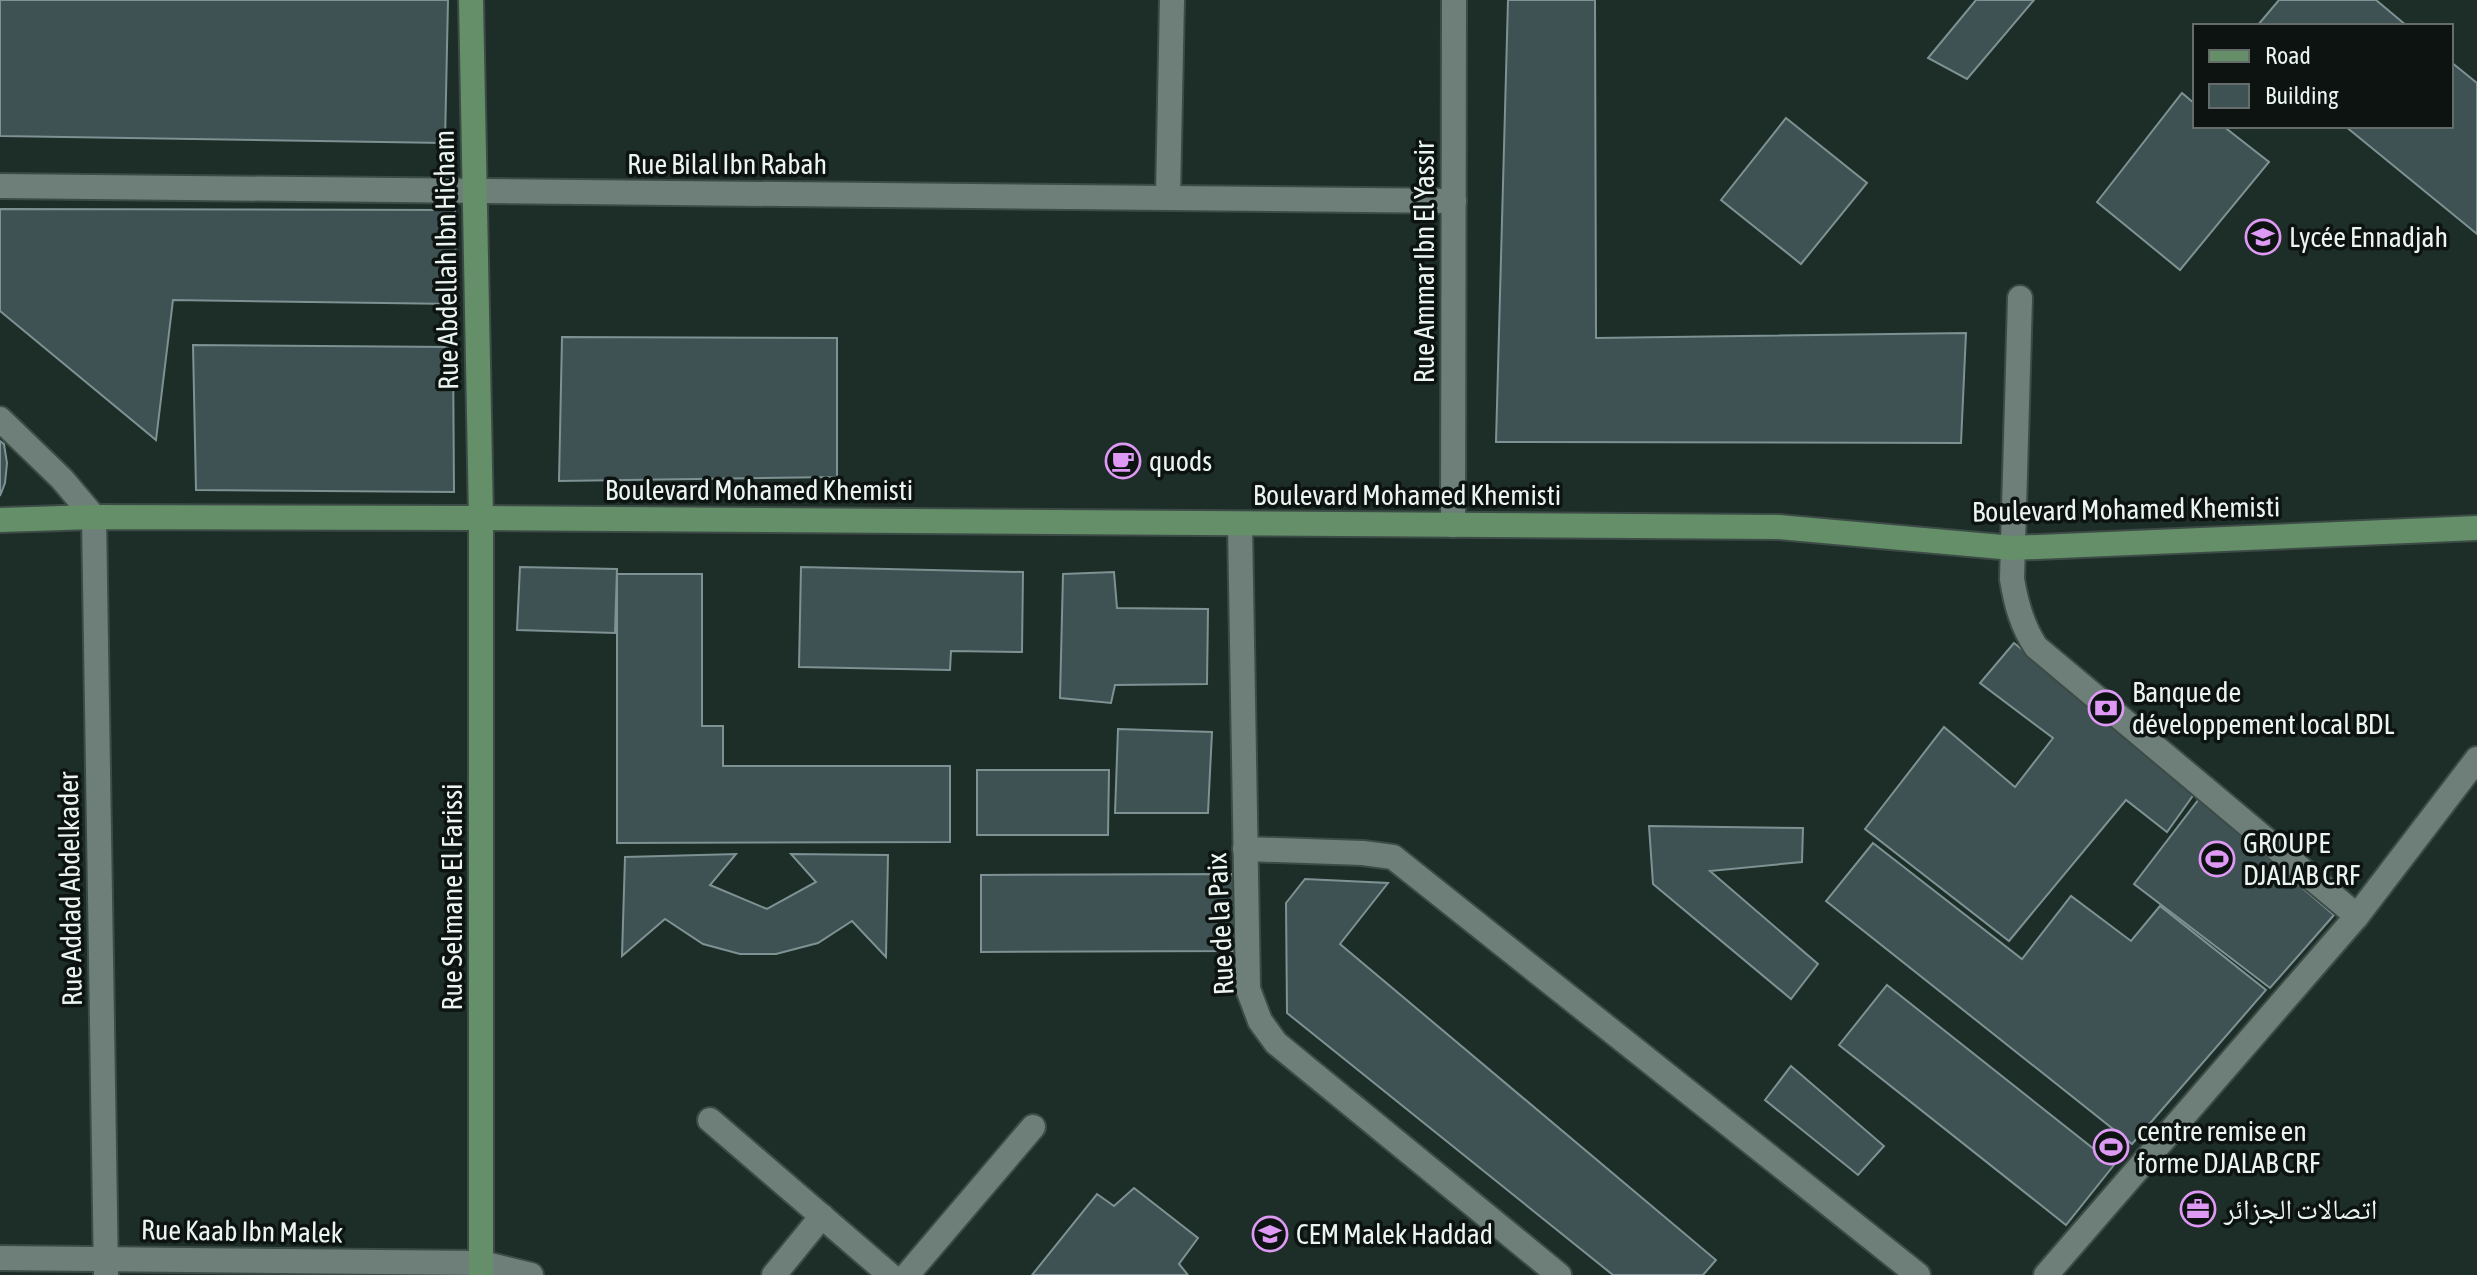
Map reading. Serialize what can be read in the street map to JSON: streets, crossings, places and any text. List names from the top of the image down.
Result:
{
  "streets": {
    "main road": ["Rue Abdellah Ibn Hicham", "Boulevard Mohamed Khemisti", "Rue Selmane El Farissi"],
    "street": [
      "Rue Bilal Ibn Rabah",
      "Rue Ammar Ibn El Yassir",
      "Rue Addad Abdelkader",
      "Rue de la Paix",
      "Rue Kaab Ibn Malek"
    ]
  },
  "crossings": [
    ["Rue Bilal Ibn Rabah", "Rue Abdellah Ibn Hicham"],
    ["Rue Bilal Ibn Rabah", "Rue Ammar Ibn El Yassir"],
    ["Rue Abdellah Ibn Hicham", "Boulevard Mohamed Khemisti"],
    ["Rue Abdellah Ibn Hicham", "Rue Selmane El Farissi"],
    ["Rue Ammar Ibn El Yassir", "Boulevard Mohamed Khemisti"],
    ["Boulevard Mohamed Khemisti", "Rue Addad Abdelkader"],
    ["Boulevard Mohamed Khemisti", "Rue Selmane El Farissi"],
    ["Boulevard Mohamed Khemisti", "Rue de la Paix"],
    ["Rue Addad Abdelkader", "Rue Kaab Ibn Malek"],
    ["Rue Selmane El Farissi", "Rue Kaab Ibn Malek"]
  ],
  "places": {
    "school or university": ["Lycée Ennadjah", "CEM Malek Haddad"],
    "cafe": ["quods"],
    "bank": ["Banque de développement local BDL"],
    "sports": ["GROUPE DJALAB CRF", "centre remise en forme DJALAB CRF"],
    "office": ["اتصالات الجزائر"]
  },
  "legend": ["Road", "Building"]
}
